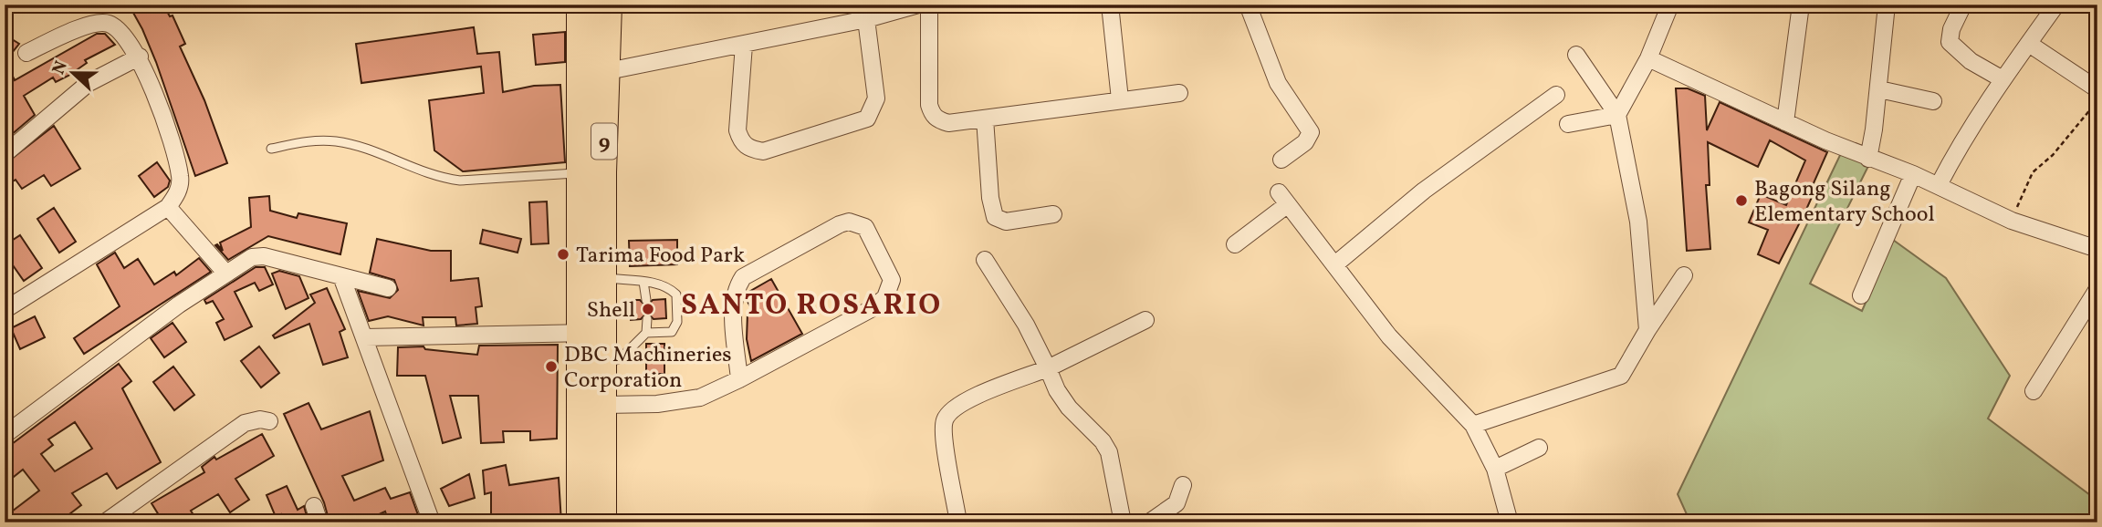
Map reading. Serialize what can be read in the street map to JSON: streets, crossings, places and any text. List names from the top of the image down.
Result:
{
  "streets": {
    "highway": ["9"]
  },
  "districts": ["SANTO ROSARIO"],
  "places": [
    "Bagong Silang Elementary School",
    "Tarima Food Park",
    "Shell",
    "DBC Machineries Corporation"
  ],
  "north": "left"
}
